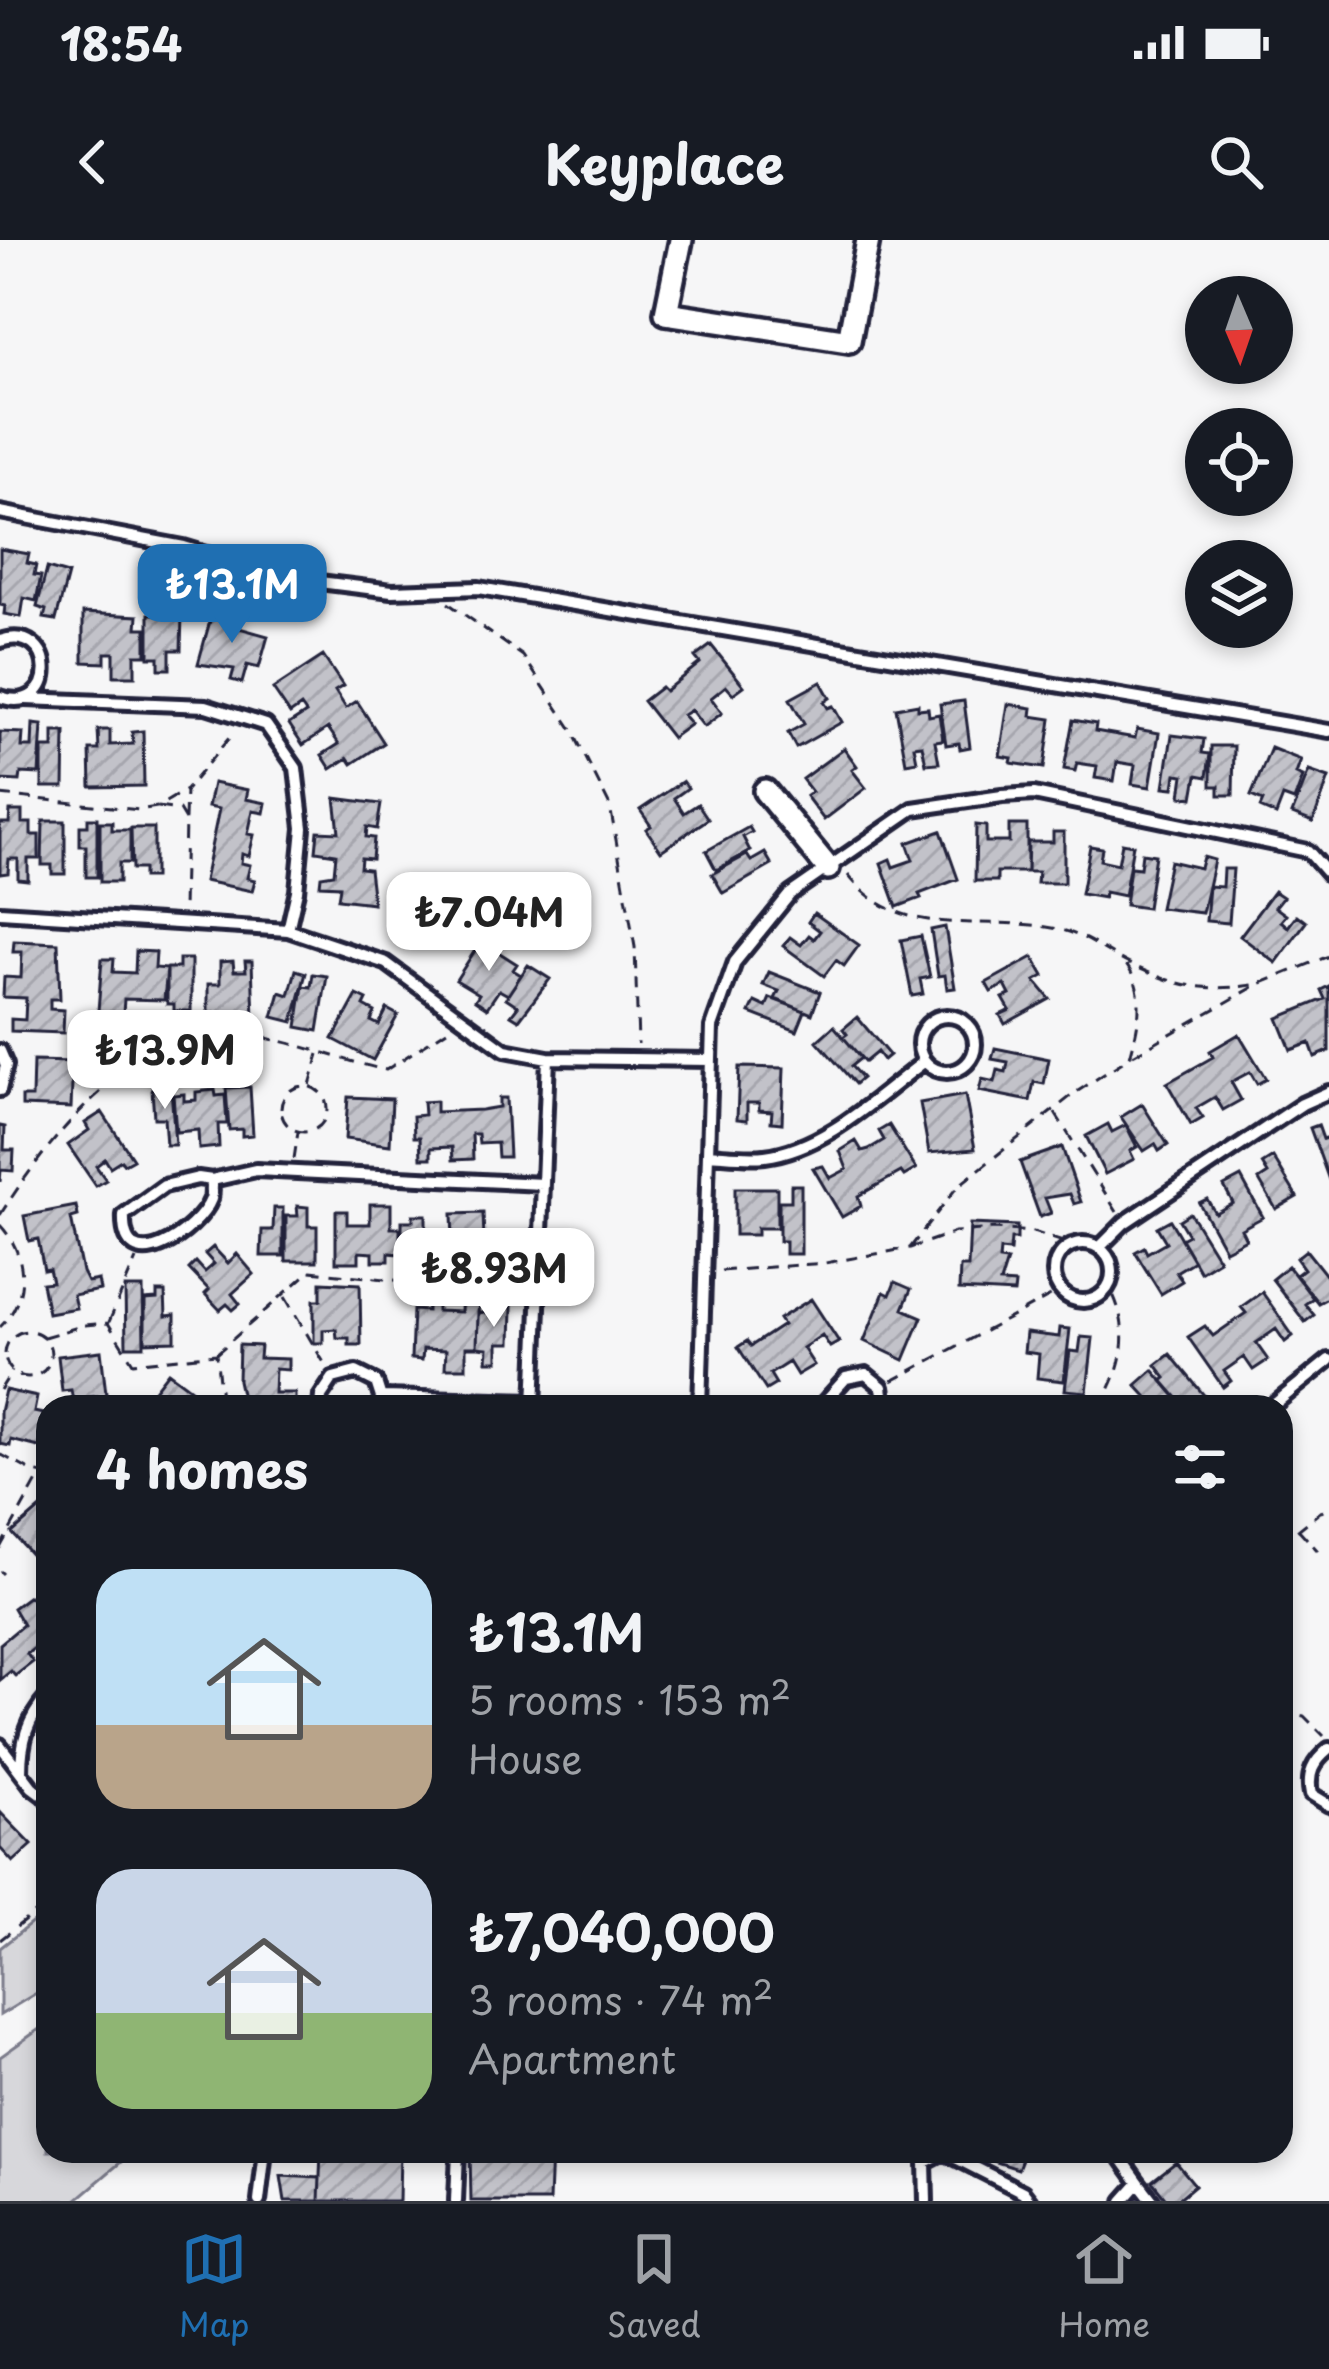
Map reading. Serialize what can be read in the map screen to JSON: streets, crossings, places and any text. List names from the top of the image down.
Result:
{
  "north": "bottom",
  "page": {
    "status": "18:54",
    "header": "Keyplace",
    "price": [
      "₺13.1M",
      "₺7.04M",
      "₺13.9M",
      "₺8.93M"
    ],
    "heading": "4 homes",
    "list": [
      {
        "name": "₺13.1M",
        "note": "5 rooms · 153 m² · House"
      },
      {
        "name": "₺7,040,000",
        "note": "3 rooms · 74 m² · Apartment"
      }
    ],
    "tabs": ["Map", "Saved", "Home"]
  }
}
